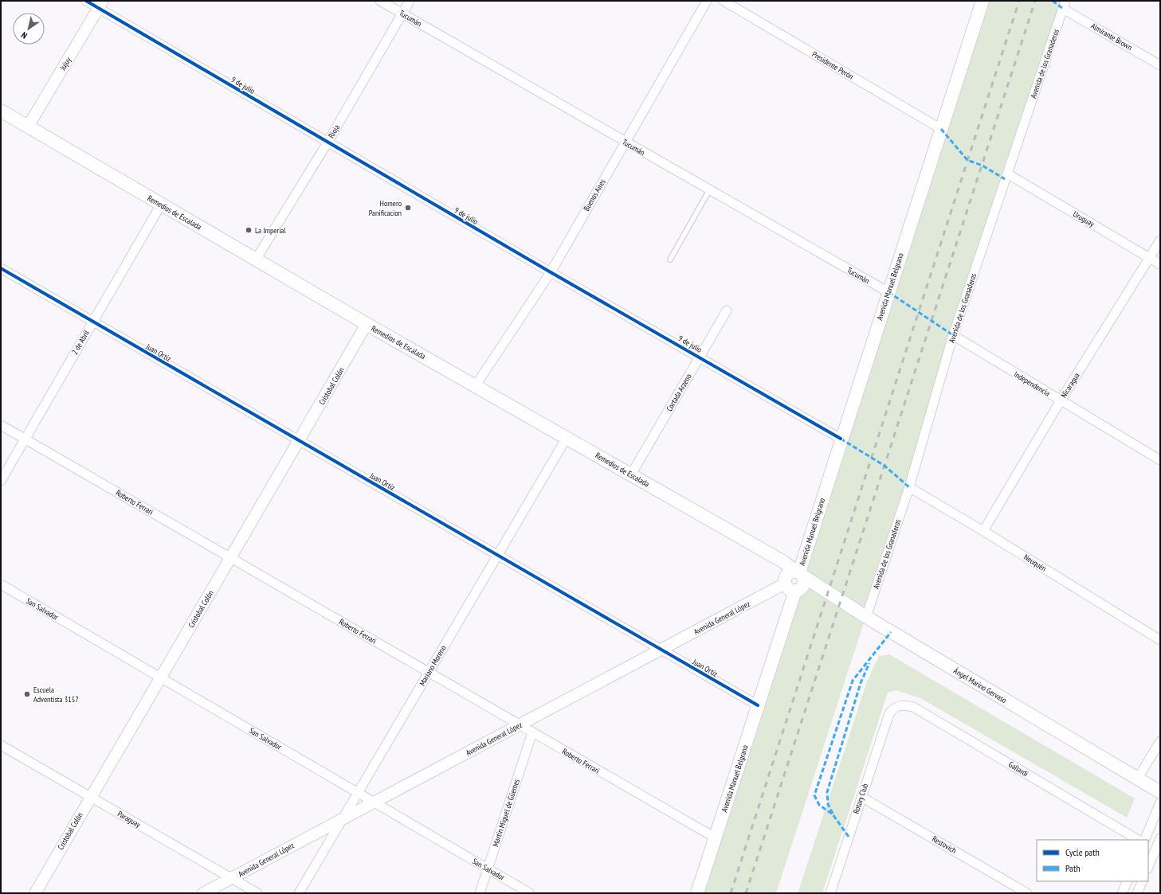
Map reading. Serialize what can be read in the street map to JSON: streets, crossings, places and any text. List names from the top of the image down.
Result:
{
  "streets": {
    "main road": ["Remedios de Escalada", "Avenida Manuel Belgrano", "Ángel Marino Gervaso"],
    "street": [
      "Tucumán",
      "Almirante Brown",
      "Jujuy",
      "Avenida de los Granaderos",
      "Presidente Perón",
      "9 de julio",
      "Rioja",
      "Buenos Aires",
      "Uruguay",
      "2 de Abril",
      "Juan Ortiz",
      "Independencia",
      "Nicaragua",
      "Cristobal Colón",
      "Cortada Arzeno",
      "Roberto Ferrari",
      "Neuquén",
      "San Salvador",
      "Avenida General López",
      "Mariano Moreno",
      "Gallardi",
      "Rotary Club",
      "Martín Miguel de Güemes",
      "Paraguay",
      "Restovich"
    ]
  },
  "crossings": [
    ["Tucumán", "Rioja"],
    ["Tucumán", "Buenos Aires"],
    ["Tucumán", "Avenida Manuel Belgrano"],
    ["Almirante Brown", "Avenida de los Granaderos"],
    ["Jujuy", "9 de julio"],
    ["Jujuy", "Remedios de Escalada"],
    ["Avenida de los Granaderos", "Uruguay"],
    ["Avenida de los Granaderos", "Independencia"],
    ["Avenida de los Granaderos", "Neuquén"],
    ["Avenida de los Granaderos", "Ángel Marino Gervaso"],
    ["Presidente Perón", "Avenida Manuel Belgrano"],
    ["9 de julio", "Rioja"],
    ["9 de julio", "Buenos Aires"],
    ["9 de julio", "Avenida Manuel Belgrano"],
    ["9 de julio", "Cortada Arzeno"],
    ["Rioja", "Remedios de Escalada"],
    ["Buenos Aires", "Remedios de Escalada"],
    ["Remedios de Escalada", "Avenida Manuel Belgrano"],
    ["Remedios de Escalada", "2 de Abril"],
    ["Remedios de Escalada", "Cristobal Colón"],
    ["Remedios de Escalada", "Cortada Arzeno"],
    ["Remedios de Escalada", "Avenida General López"],
    ["Remedios de Escalada", "Mariano Moreno"],
    ["Remedios de Escalada", "Ángel Marino Gervaso"],
    ["Uruguay", "Nicaragua"],
    ["Avenida Manuel Belgrano", "Juan Ortiz"],
    ["Avenida Manuel Belgrano", "Roberto Ferrari"],
    ["Avenida Manuel Belgrano", "Avenida General López"],
    ["Avenida Manuel Belgrano", "Ángel Marino Gervaso"],
    ["2 de Abril", "Juan Ortiz"],
    ["2 de Abril", "Roberto Ferrari"],
    ["Juan Ortiz", "Cristobal Colón"],
    ["Juan Ortiz", "Avenida General López"],
    ["Juan Ortiz", "Mariano Moreno"],
    ["Independencia", "Nicaragua"],
    ["Nicaragua", "Neuquén"],
    ["Cristobal Colón", "Roberto Ferrari"],
    ["Cristobal Colón", "San Salvador"],
    ["Cristobal Colón", "Paraguay"],
    ["Roberto Ferrari", "Avenida General López"],
    ["Roberto Ferrari", "Mariano Moreno"],
    ["Roberto Ferrari", "Martín Miguel de Güemes"],
    ["San Salvador", "Avenida General López"],
    ["San Salvador", "Mariano Moreno"],
    ["San Salvador", "Martín Miguel de Güemes"],
    ["Avenida General López", "Mariano Moreno"],
    ["Avenida General López", "Ángel Marino Gervaso"],
    ["Avenida General López", "Paraguay"],
    ["Gallardi", "Rotary Club"],
    ["Rotary Club", "Restovich"]
  ],
  "places": ["Homero Panificacion", "La Imperial", "Escuela Adventista 3157"],
  "legend": ["Cycle path", "Path"],
  "north": "bottom left"
}
